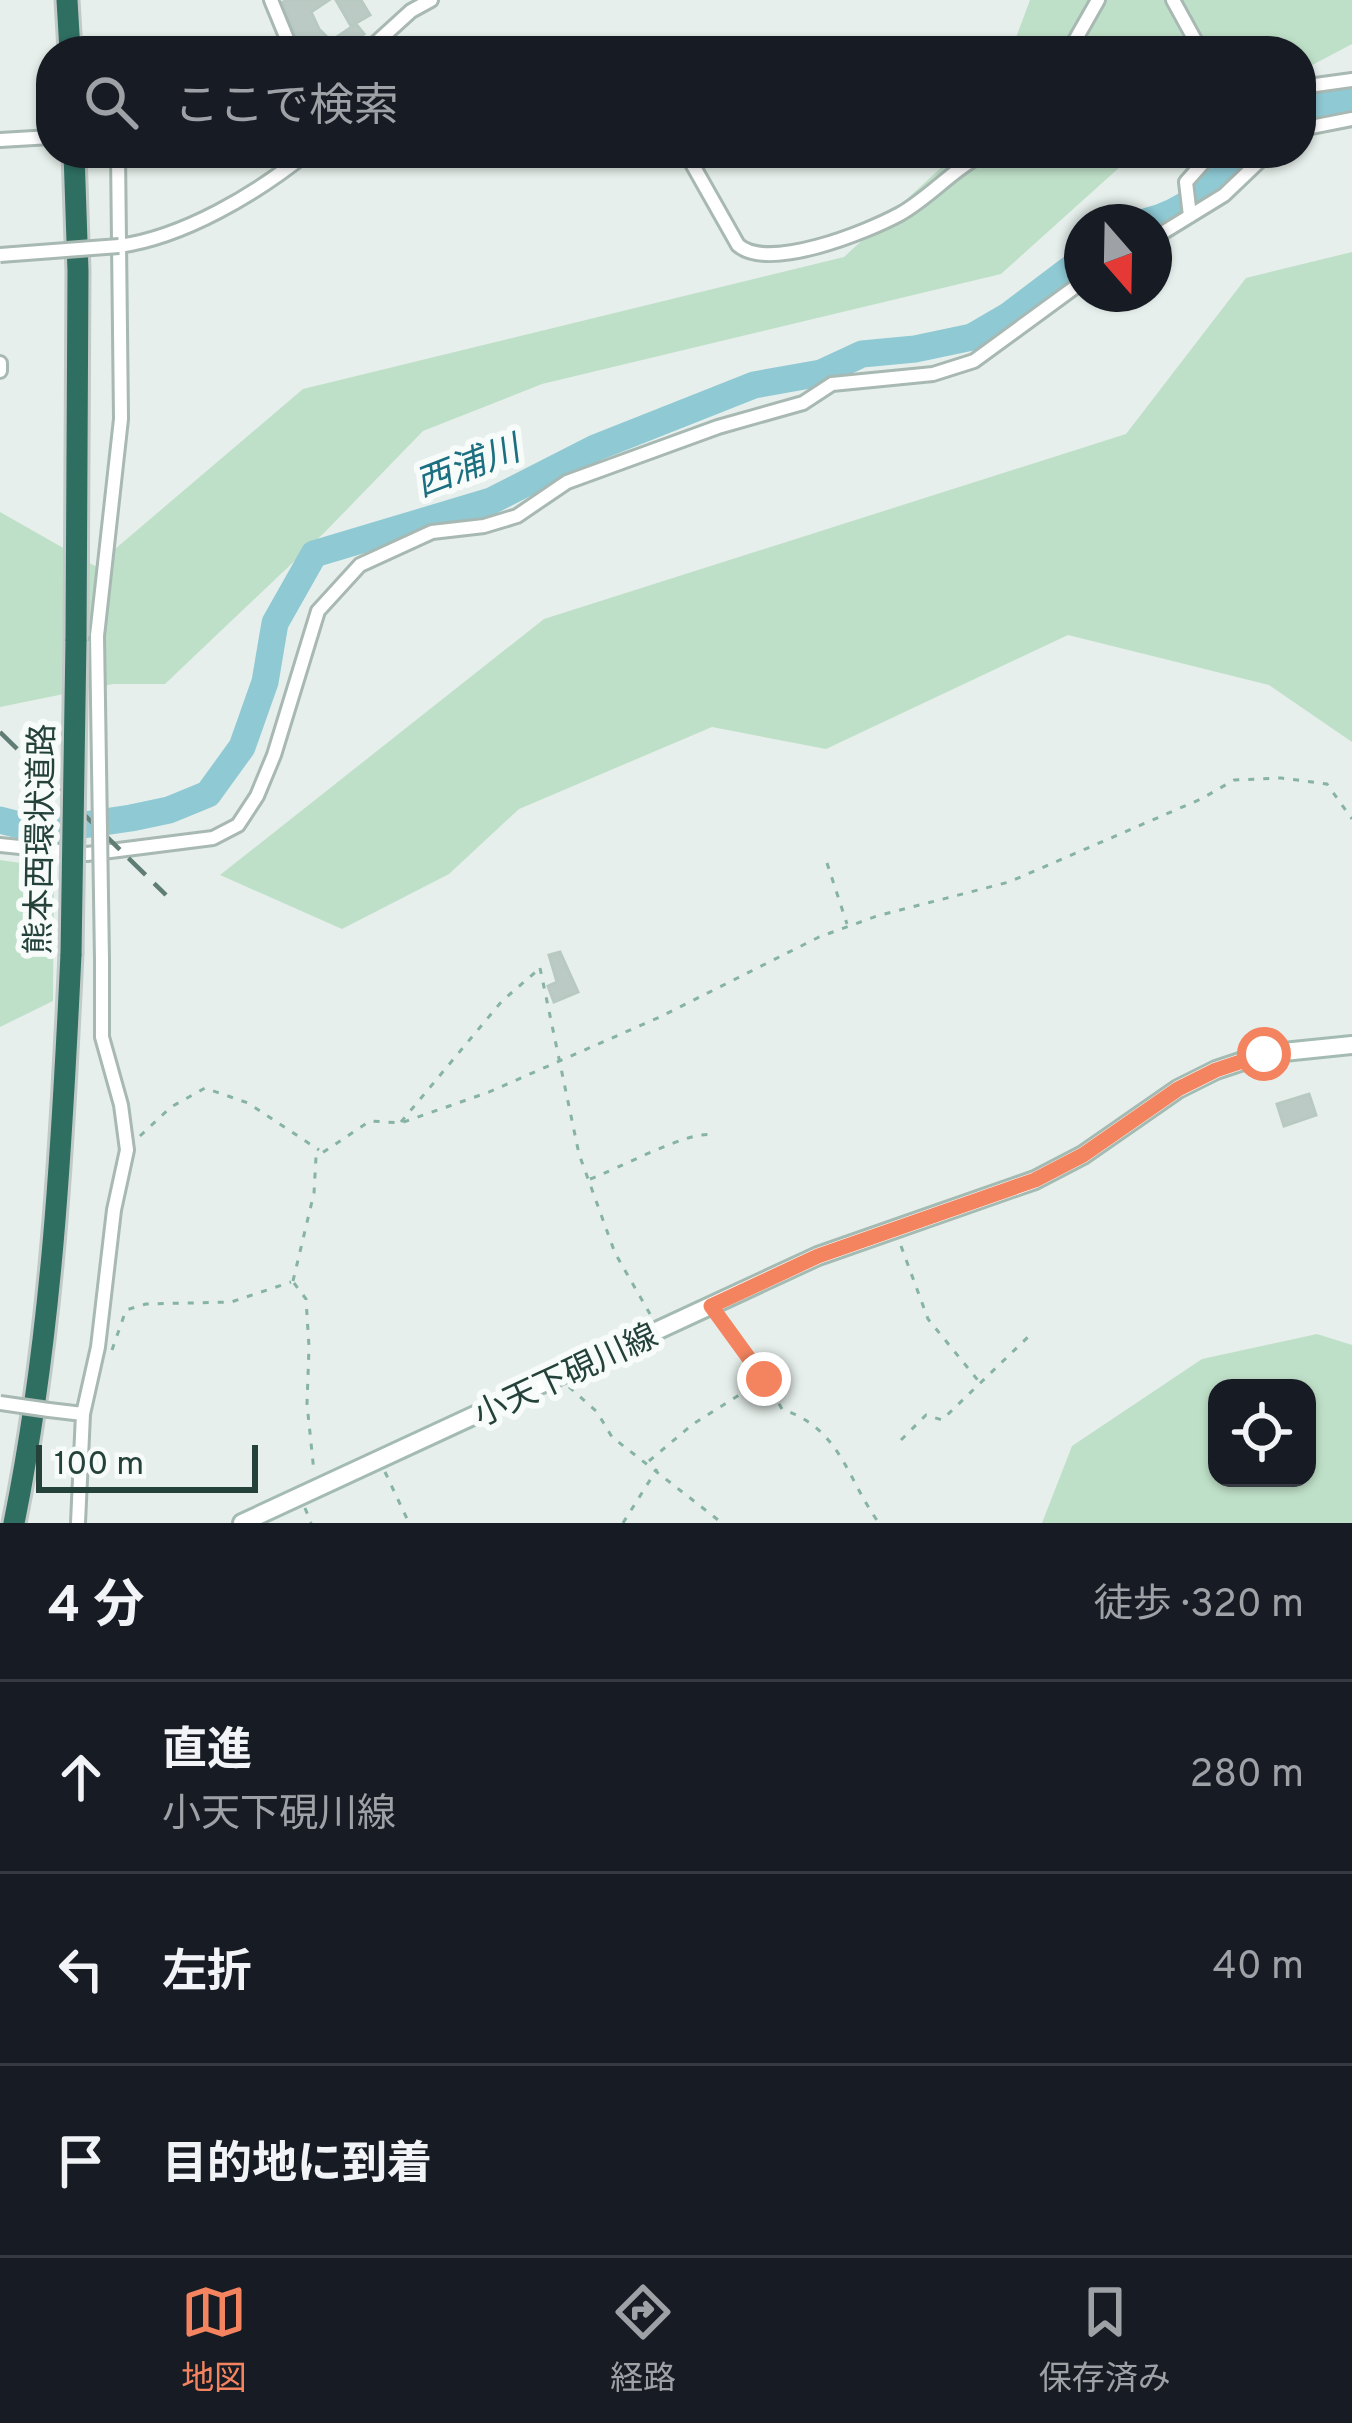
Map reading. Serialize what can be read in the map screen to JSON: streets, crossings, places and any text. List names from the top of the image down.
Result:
{
  "streets": {
    "highway": ["熊本西環状道路"],
    "main road": ["小天下硯川線"]
  },
  "water": ["西浦川"],
  "scale_bar": "100 m",
  "north": "bottom",
  "page": {
    "search": "ここで検索",
    "scale": "100 m",
    "heading": ["4 分", "徒歩 · 320 m"],
    "list": [
      ["直進", "小天下硯川線", "280 m"],
      ["左折", "40 m"],
      "目的地に到着"
    ],
    "nav": ["地図", "経路", "保存済み"]
  }
}
